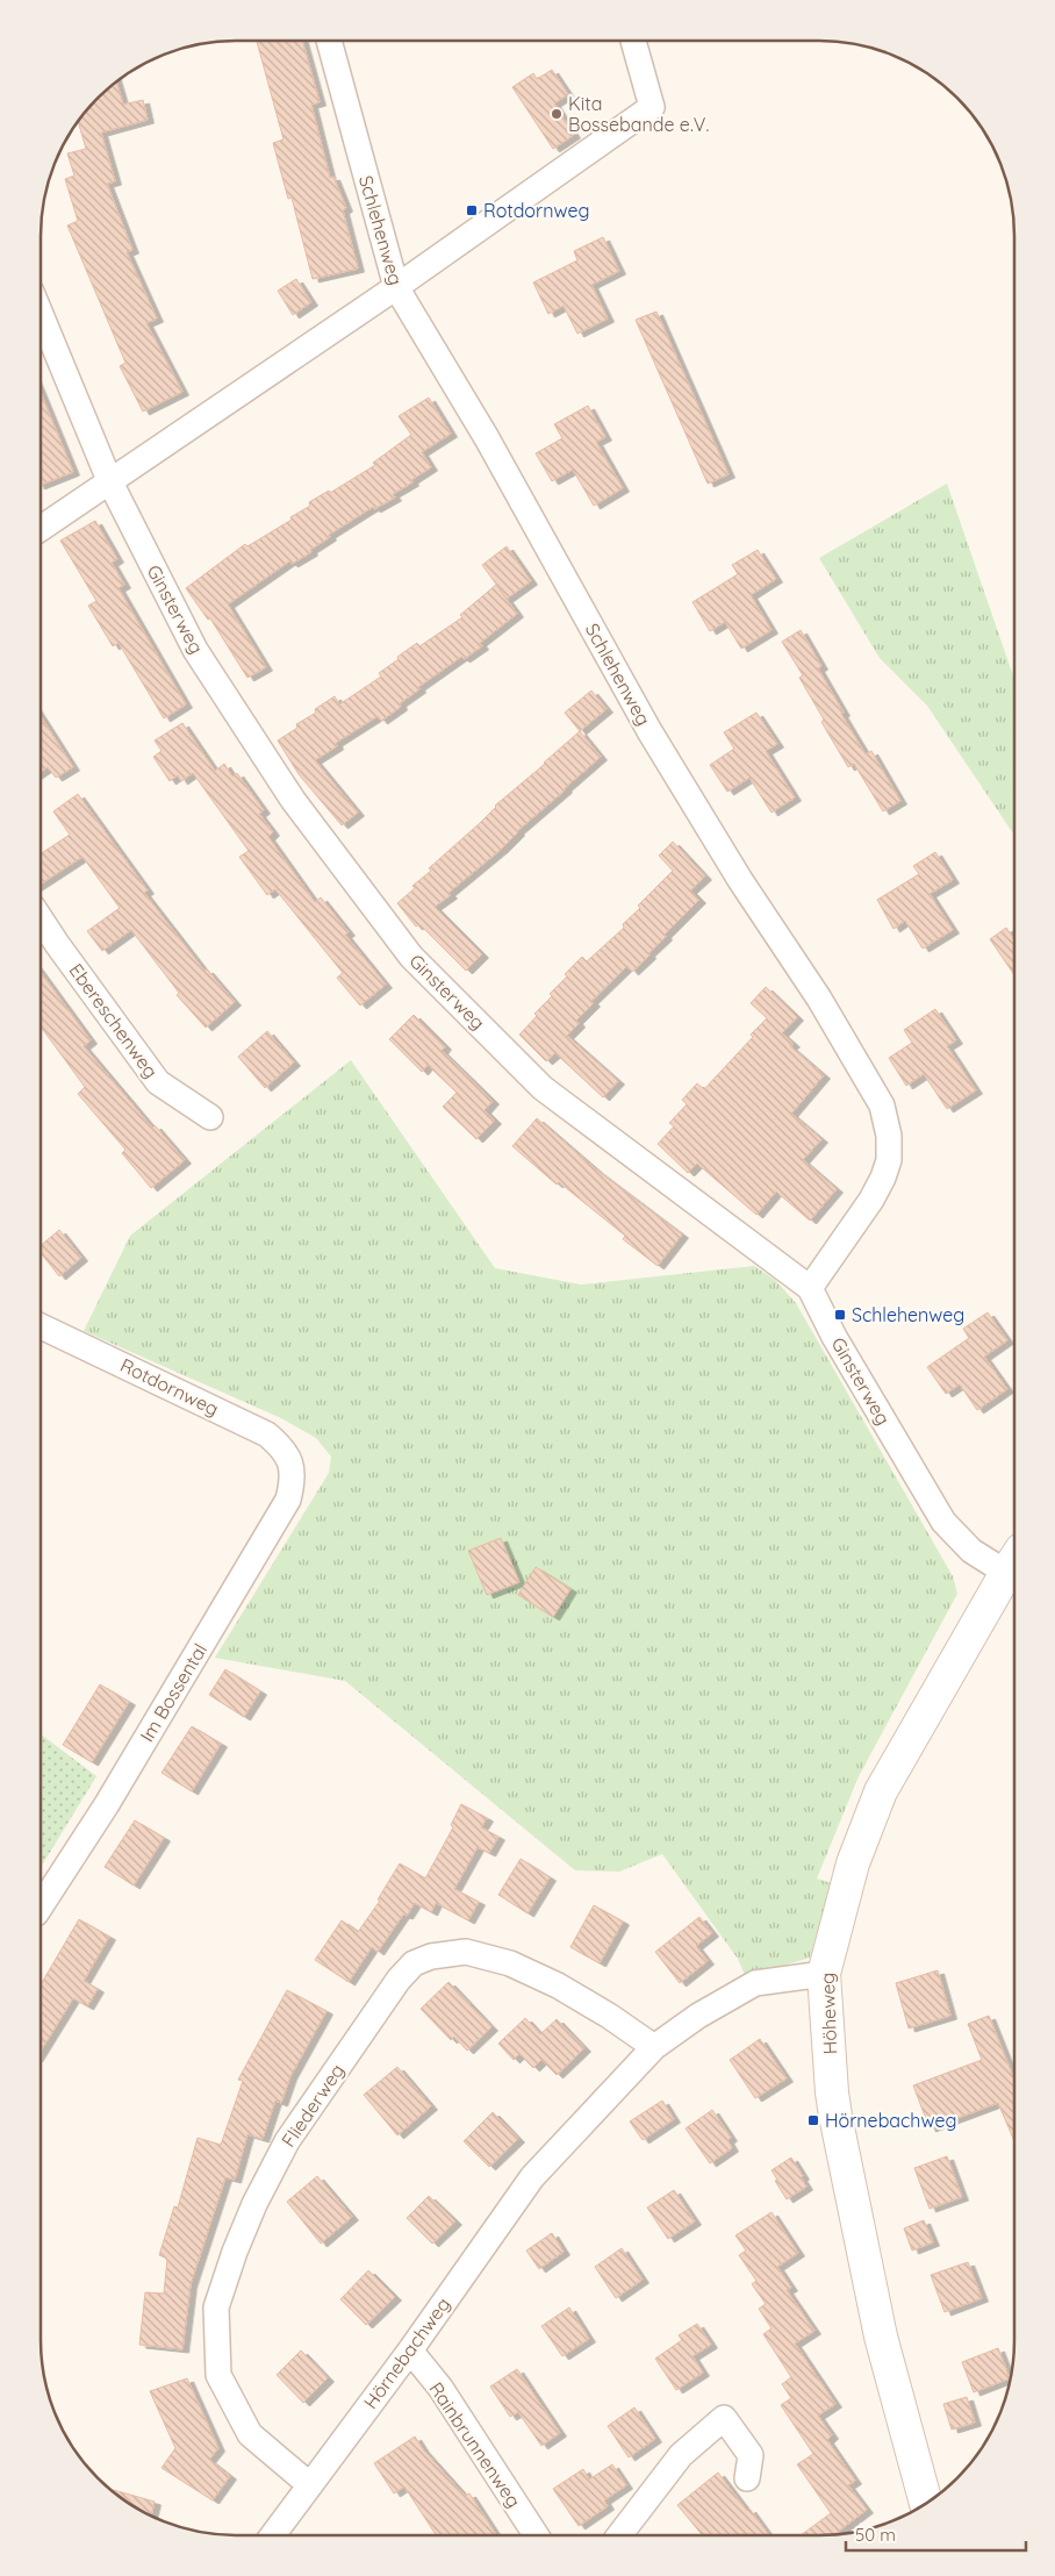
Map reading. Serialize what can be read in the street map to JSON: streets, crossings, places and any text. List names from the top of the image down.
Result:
{
  "streets": {
    "street": [
      "Schlehenweg",
      "Ginsterweg",
      "Ebereschenweg",
      "Rotdornweg",
      "Im Bossental",
      "Höheweg",
      "Fliederweg",
      "Hörnebachweg",
      "Rainbrunnenweg"
    ]
  },
  "crossings": [
    ["Schlehenweg", "Ginsterweg"],
    ["Ginsterweg", "Höheweg"],
    ["Rotdornweg", "Im Bossental"],
    ["Höheweg", "Hörnebachweg"],
    ["Fliederweg", "Hörnebachweg"],
    ["Hörnebachweg", "Rainbrunnenweg"]
  ],
  "places": {
    "other": ["Kita Bossebande e.V."],
    "transit": ["Rotdornweg", "Schlehenweg", "Hörnebachweg"]
  },
  "scale_bar": "50 m"
}
